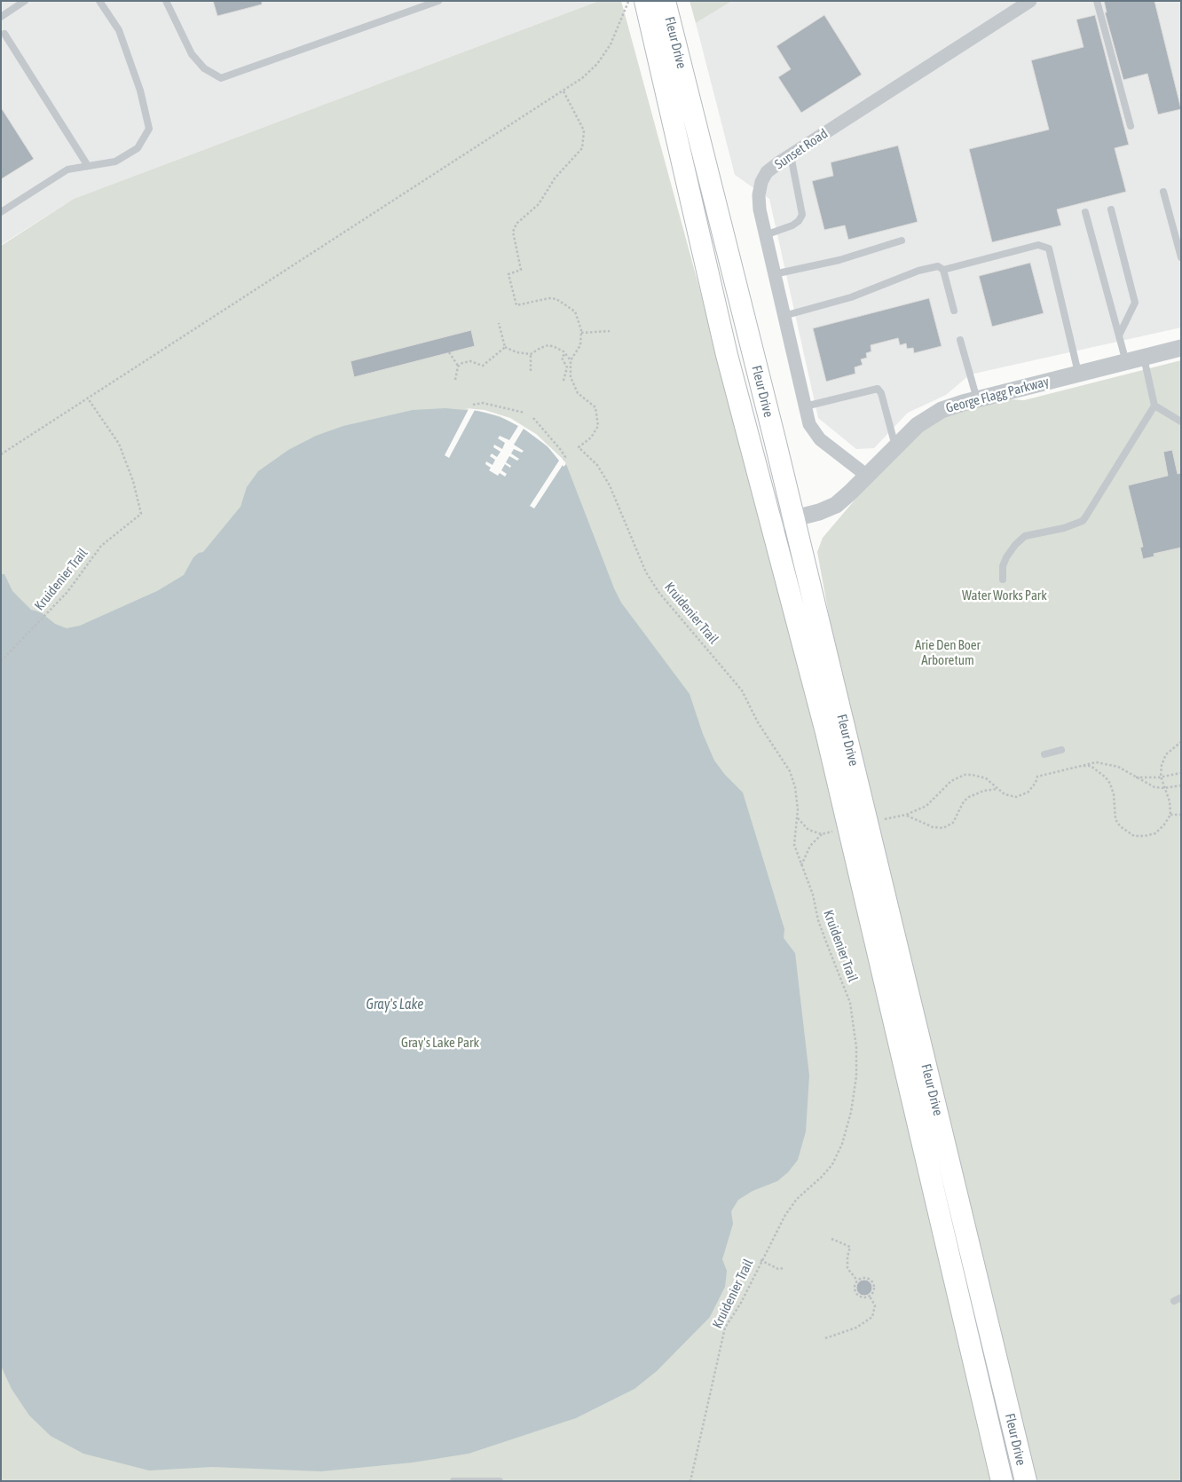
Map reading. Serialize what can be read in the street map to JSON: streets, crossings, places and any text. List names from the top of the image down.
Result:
{
  "streets": {
    "main road": ["Fleur Drive"],
    "street": ["Sunset Road", "George Flagg Parkway"],
    "path": ["Kruidenier Trail"]
  },
  "crossings": [
    ["Fleur Drive", "George Flagg Parkway"],
    ["Sunset Road", "George Flagg Parkway"]
  ],
  "water": ["Gray's Lake"],
  "parks": ["Water Works Park", "Arie Den Boer Arboretum", "Gray's Lake Park"]
}
